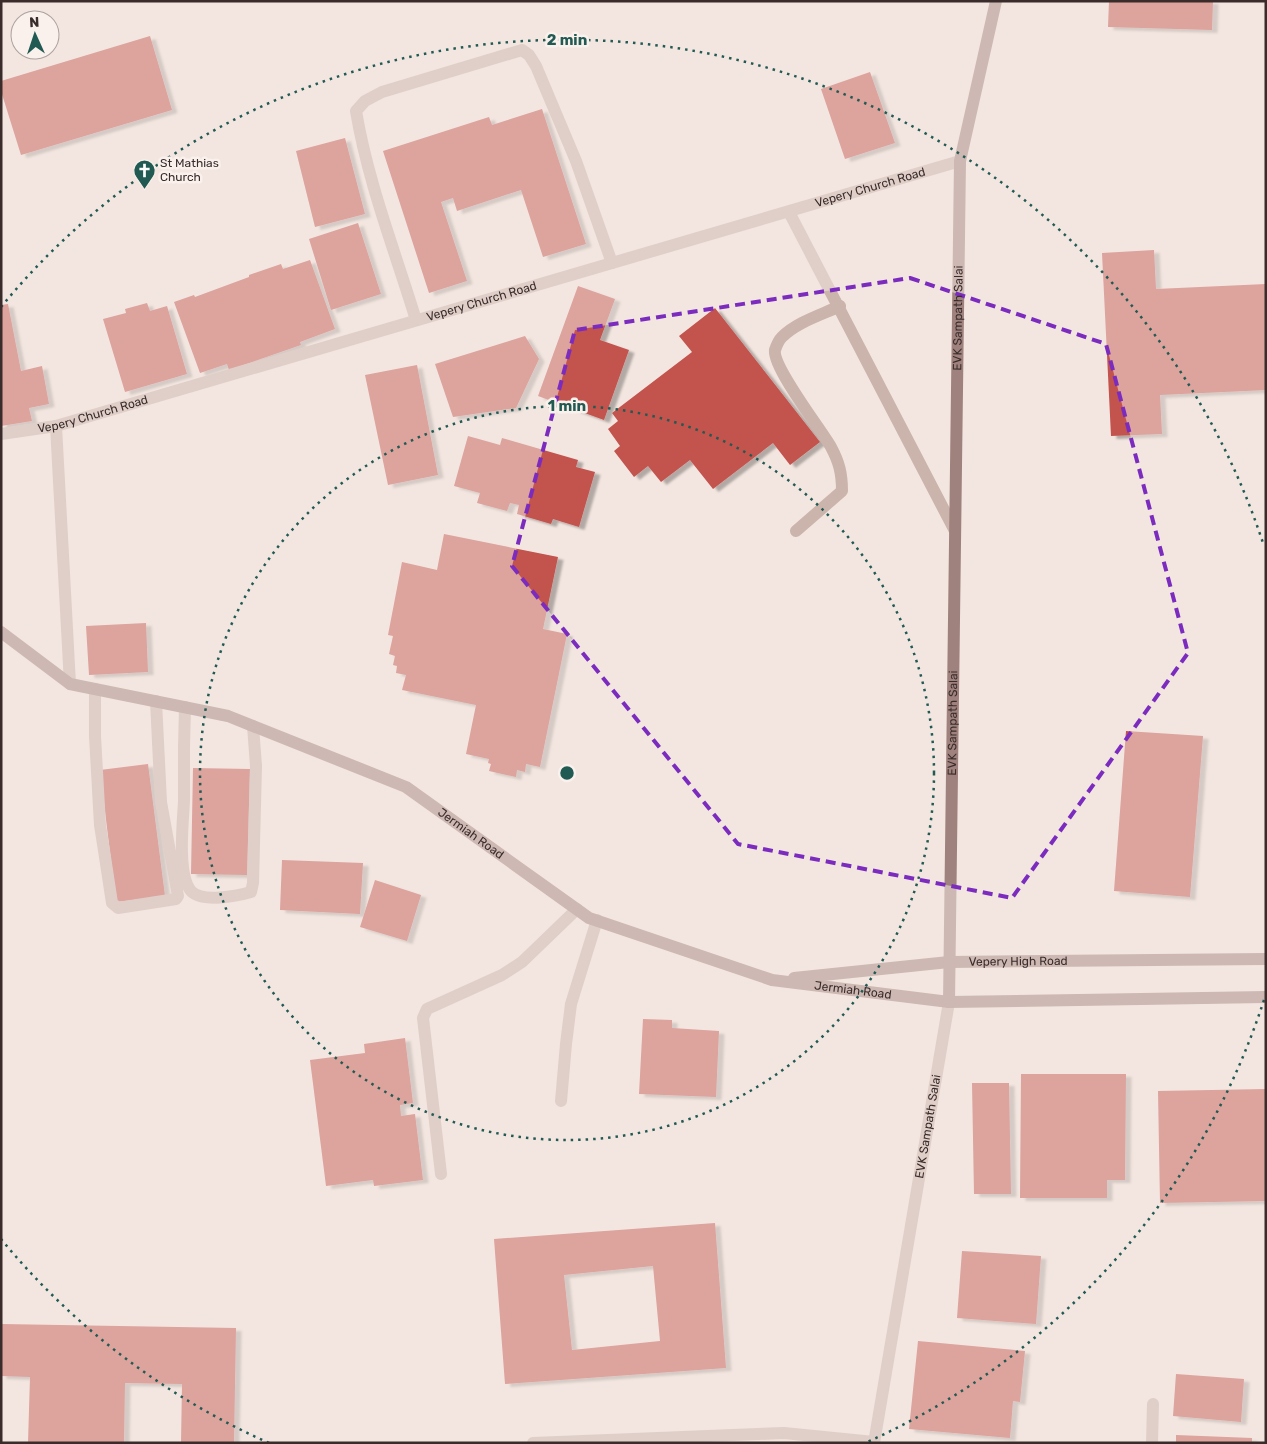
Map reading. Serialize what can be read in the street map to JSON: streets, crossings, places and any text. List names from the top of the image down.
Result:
{
  "streets": {
    "main road": ["EVK Sampath Salai", "Jermiah Road", "Vepery High Road"],
    "street": ["Vepery Church Road"]
  },
  "crossings": [
    ["Vepery Church Road", "EVK Sampath Salai"],
    ["EVK Sampath Salai", "Jermiah Road"],
    ["EVK Sampath Salai", "Vepery High Road"],
    ["Jermiah Road", "Vepery High Road"]
  ],
  "places": {
    "church": ["St Mathias Church"]
  },
  "north": "top",
  "rings": ["2 min", "1 min"]
}
